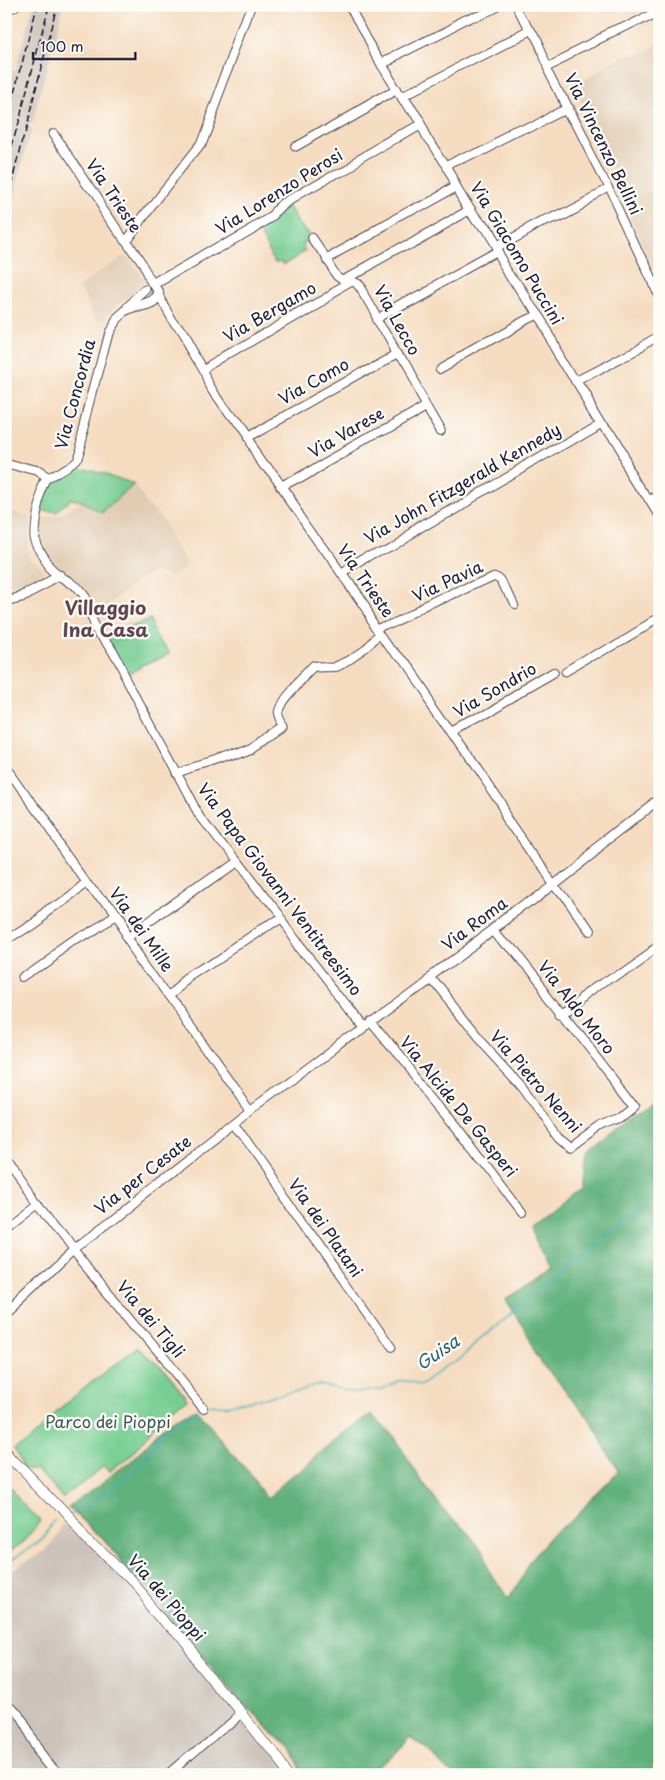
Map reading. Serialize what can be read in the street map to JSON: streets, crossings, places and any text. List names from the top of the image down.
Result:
{
  "streets": {
    "street": [
      "Via Vincenzo Bellini",
      "Via Lorenzo Perosi",
      "Via Trieste",
      "Via Giacomo Puccini",
      "Via Bergamo",
      "Via Lecco",
      "Via Como",
      "Via Concordia",
      "Via Varese",
      "Via John Fitzgerald Kennedy",
      "Via Pavia",
      "Via Sondrio",
      "Via Papa Giovanni Ventitreesimo",
      "Via Roma",
      "Via dei Mille",
      "Via Aldo Moro",
      "Via Pietro Nenni",
      "Via Alcide De Gasperi",
      "Via per Cesate",
      "Via dei Platani",
      "Via dei Tigli",
      "Via dei Pioppi"
    ]
  },
  "crossings": [
    ["Via Lorenzo Perosi", "Via Trieste"],
    ["Via Lorenzo Perosi", "Via Giacomo Puccini"],
    ["Via Lorenzo Perosi", "Via Concordia"],
    ["Via Trieste", "Via Bergamo"],
    ["Via Trieste", "Via Como"],
    ["Via Trieste", "Via Concordia"],
    ["Via Trieste", "Via Varese"],
    ["Via Trieste", "Via John Fitzgerald Kennedy"],
    ["Via Trieste", "Via Pavia"],
    ["Via Trieste", "Via Sondrio"],
    ["Via Trieste", "Via Roma"],
    ["Via Giacomo Puccini", "Via John Fitzgerald Kennedy"],
    ["Via Bergamo", "Via Lecco"],
    ["Via Lecco", "Via Como"],
    ["Via Lecco", "Via Varese"],
    ["Via Concordia", "Via Papa Giovanni Ventitreesimo"],
    ["Via Pavia", "Via Papa Giovanni Ventitreesimo"],
    ["Via Papa Giovanni Ventitreesimo", "Via Roma"],
    ["Via Papa Giovanni Ventitreesimo", "Via Alcide De Gasperi"],
    ["Via Roma", "Via Aldo Moro"],
    ["Via Roma", "Via Pietro Nenni"],
    ["Via Roma", "Via Alcide De Gasperi"],
    ["Via Roma", "Via per Cesate"],
    ["Via dei Mille", "Via per Cesate"],
    ["Via Aldo Moro", "Via Pietro Nenni"],
    ["Via per Cesate", "Via dei Platani"],
    ["Via per Cesate", "Via dei Tigli"]
  ],
  "districts": ["Villaggio Ina Casa"],
  "water": ["Guisa"],
  "parks": ["Parco dei Pioppi"],
  "scale_bar": "100 m"
}
